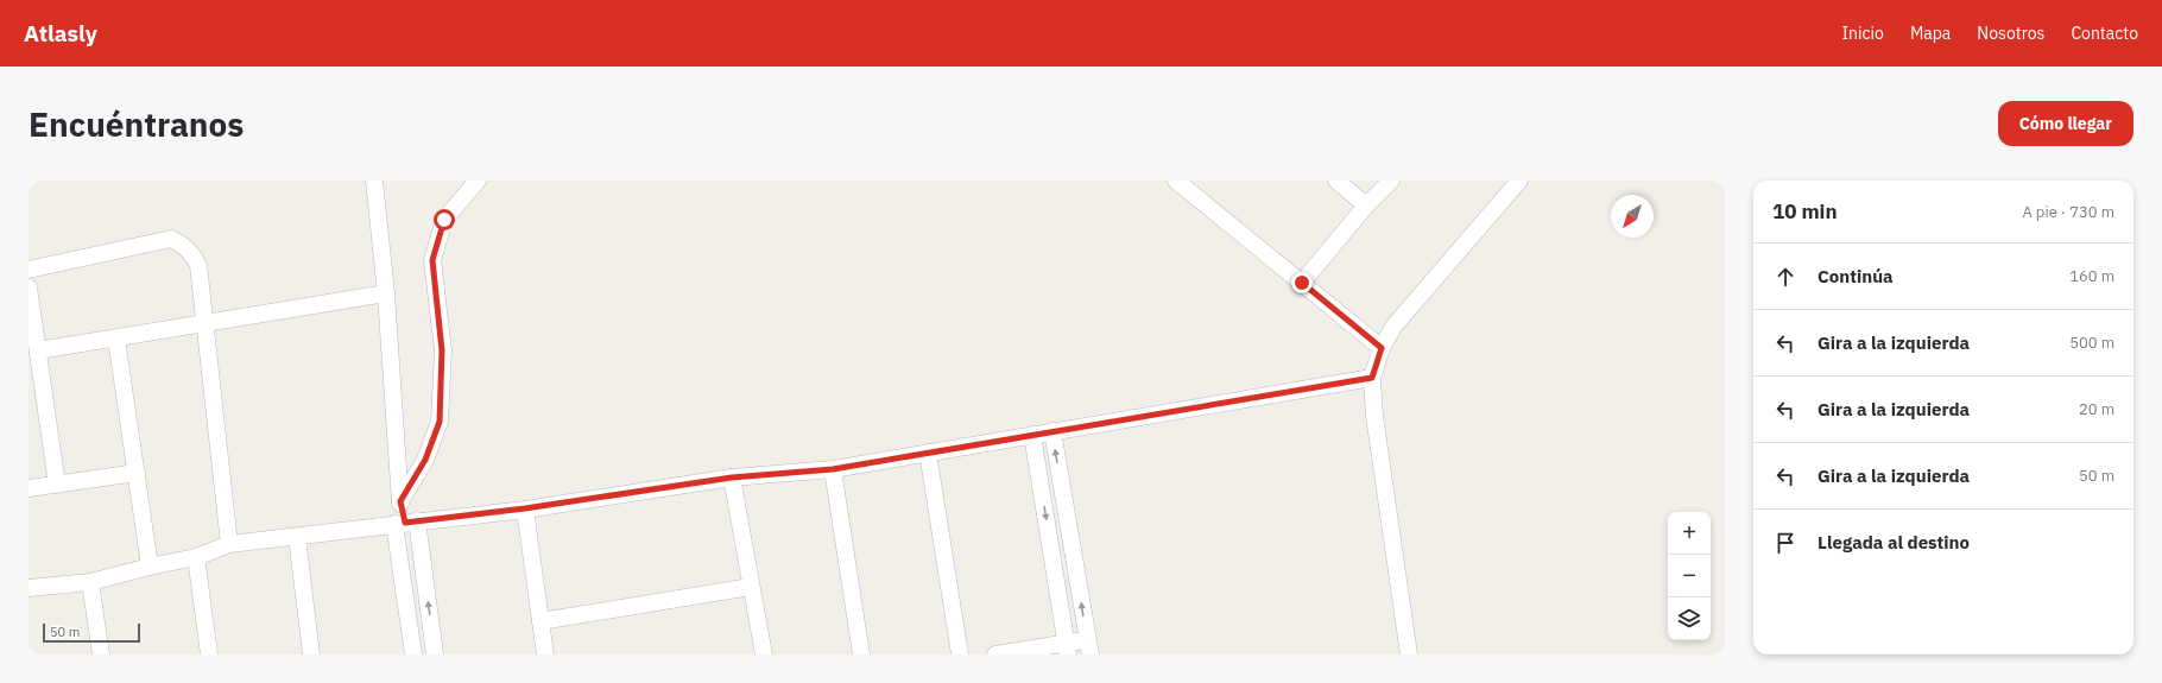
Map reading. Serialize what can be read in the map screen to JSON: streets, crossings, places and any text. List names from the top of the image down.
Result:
{
  "scale_bar": "50 m",
  "north": "bottom left",
  "page": {
    "header": "Atlasly",
    "nav": [
      "Inicio",
      "Mapa",
      "Nosotros",
      "Contacto"
    ],
    "buttons": "Cómo llegar",
    "title": "Encuéntranos",
    "heading": ["10 min", "A pie · 730 m"],
    "list": [
      ["Continúa", "160 m"],
      ["Gira a la izquierda", "500 m"],
      ["Gira a la izquierda", "20 m"],
      ["Gira a la izquierda", "50 m"],
      "Llegada al destino"
    ],
    "map_buttons": ["+", "−"],
    "scale": "50 m"
  }
}
